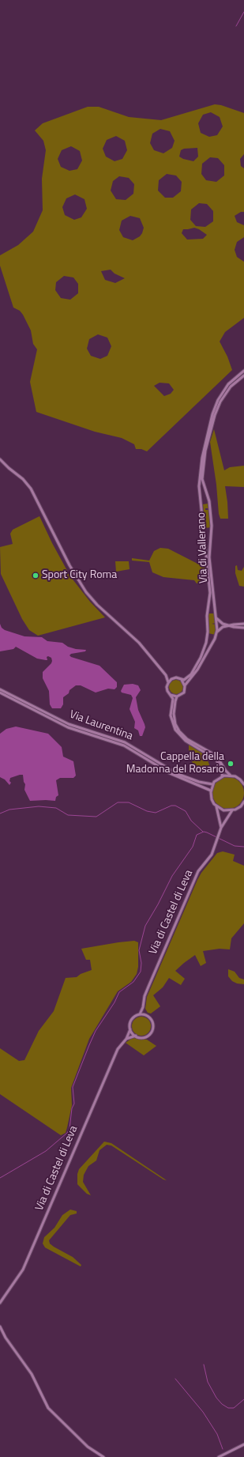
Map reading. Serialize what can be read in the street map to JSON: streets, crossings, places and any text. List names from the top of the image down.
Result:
{
  "streets": {
    "street": ["Via di Vallerano", "Via Laurentina", "Via di Castel di Leva"]
  },
  "places": ["Sport City Roma", "Cappella della Madonna del Rosario"]
}
